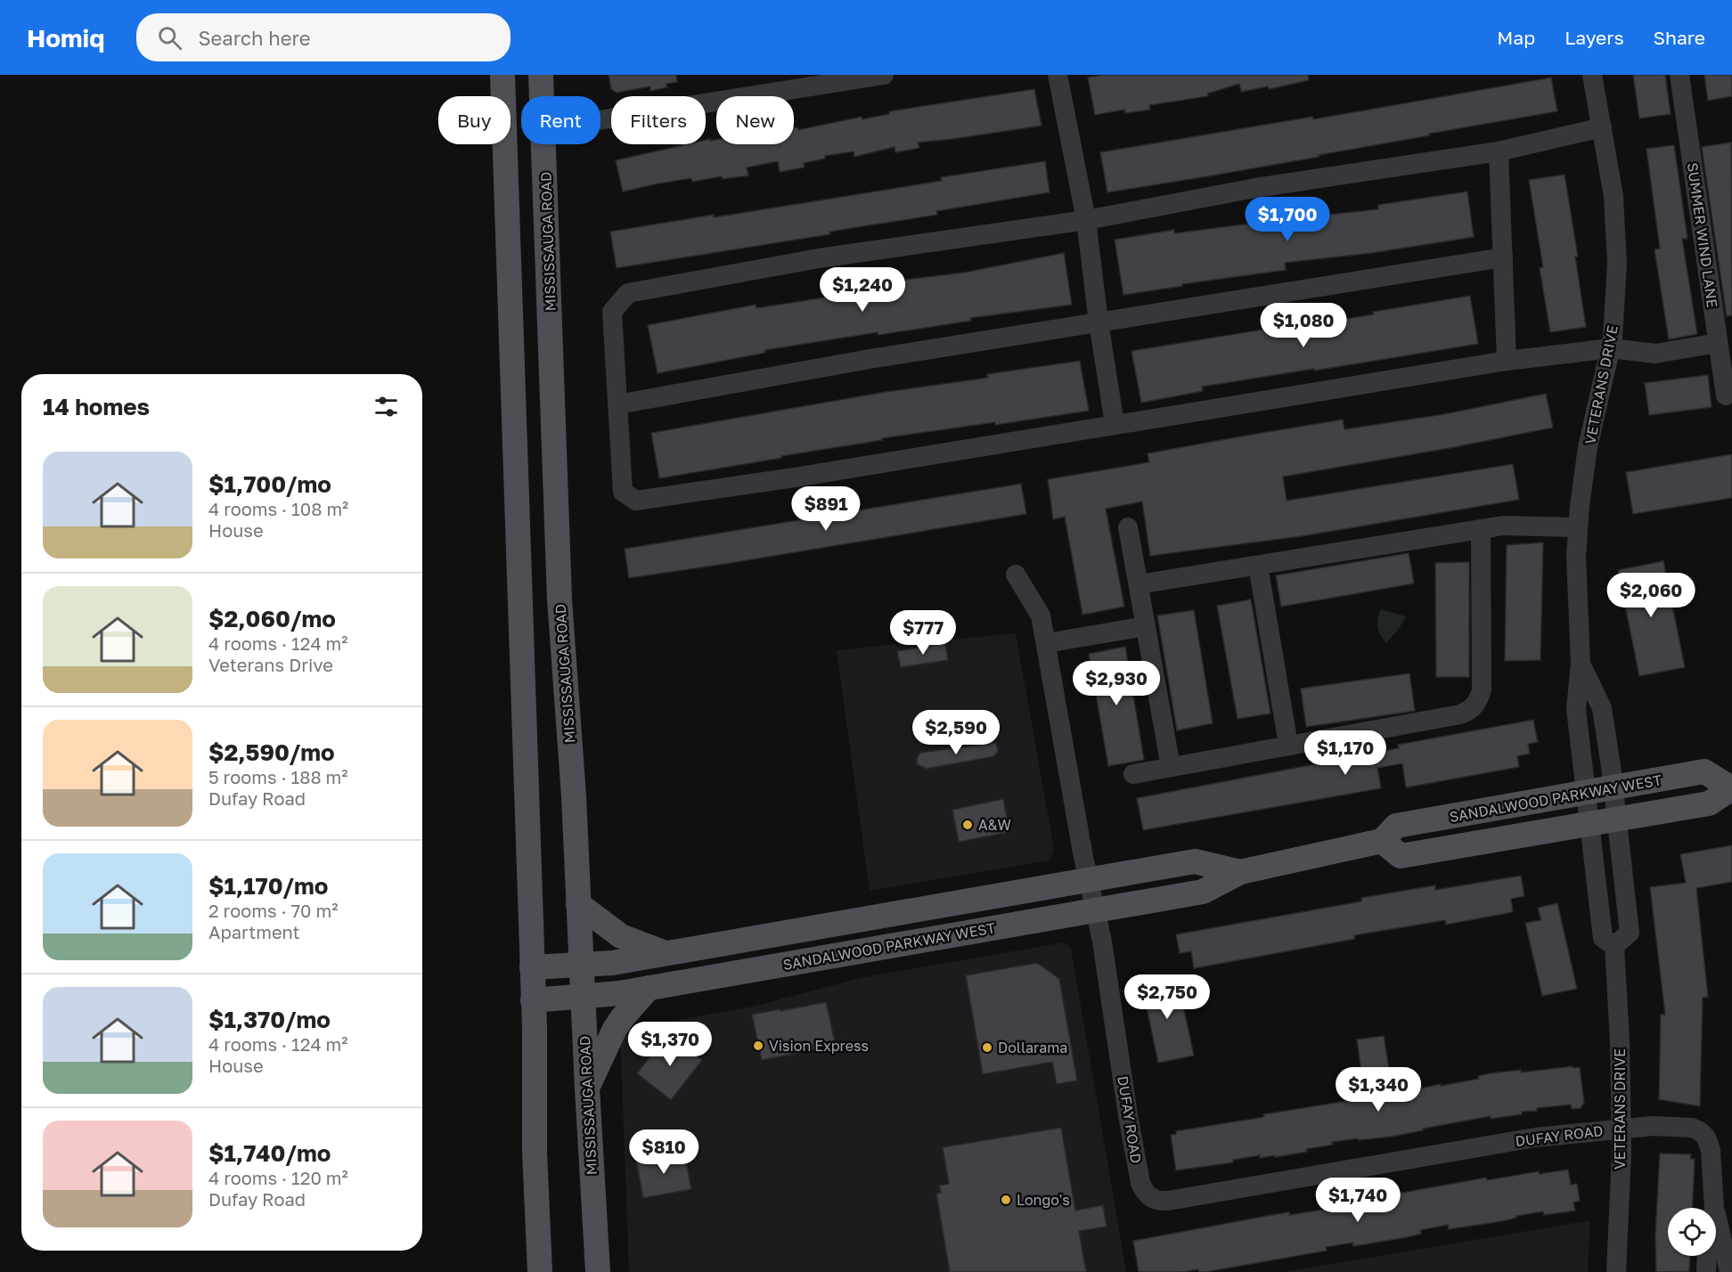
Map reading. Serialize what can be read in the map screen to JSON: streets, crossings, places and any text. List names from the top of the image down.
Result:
{
  "streets": {
    "main road": ["MISSISSAUGA ROAD", "SANDALWOOD PARKWAY WEST"],
    "street": ["SUMMER WIND LANE", "VETERANS DRIVE", "DUFAY ROAD"]
  },
  "crossings": [
    ["MISSISSAUGA ROAD", "SANDALWOOD PARKWAY WEST"],
    ["VETERANS DRIVE", "SANDALWOOD PARKWAY WEST"],
    ["VETERANS DRIVE", "DUFAY ROAD"],
    ["SANDALWOOD PARKWAY WEST", "DUFAY ROAD"]
  ],
  "places": [
    "A&W",
    "Vision Express",
    "Dollarama",
    "Longo's"
  ],
  "page": {
    "header": "Homiq",
    "search": "Search here",
    "nav": ["Map", "Layers", "Share"],
    "chip": [
      "Buy",
      "Rent",
      "Filters",
      "New"
    ],
    "price": [
      "$1,700",
      "$1,240",
      "$1,080",
      "$891",
      "$2,060",
      "$777",
      "$2,930",
      "$2,590",
      "$1,170",
      "$2,750",
      "$1,370",
      "$1,340",
      "$810",
      "$1,740"
    ],
    "heading": "14 homes",
    "list": [
      {
        "name": "$1,700/mo",
        "note": "4 rooms · 108 m² · House"
      },
      {
        "name": "$2,060/mo",
        "note": "4 rooms · 124 m² · Veterans Drive"
      },
      {
        "name": "$2,590/mo",
        "note": "5 rooms · 188 m² · Dufay Road"
      },
      {
        "name": "$1,170/mo",
        "note": "2 rooms · 70 m² · Apartment"
      },
      {
        "name": "$1,370/mo",
        "note": "4 rooms · 124 m² · House"
      },
      {
        "name": "$1,740/mo",
        "note": "4 rooms · 120 m² · Dufay Road"
      }
    ]
  }
}
